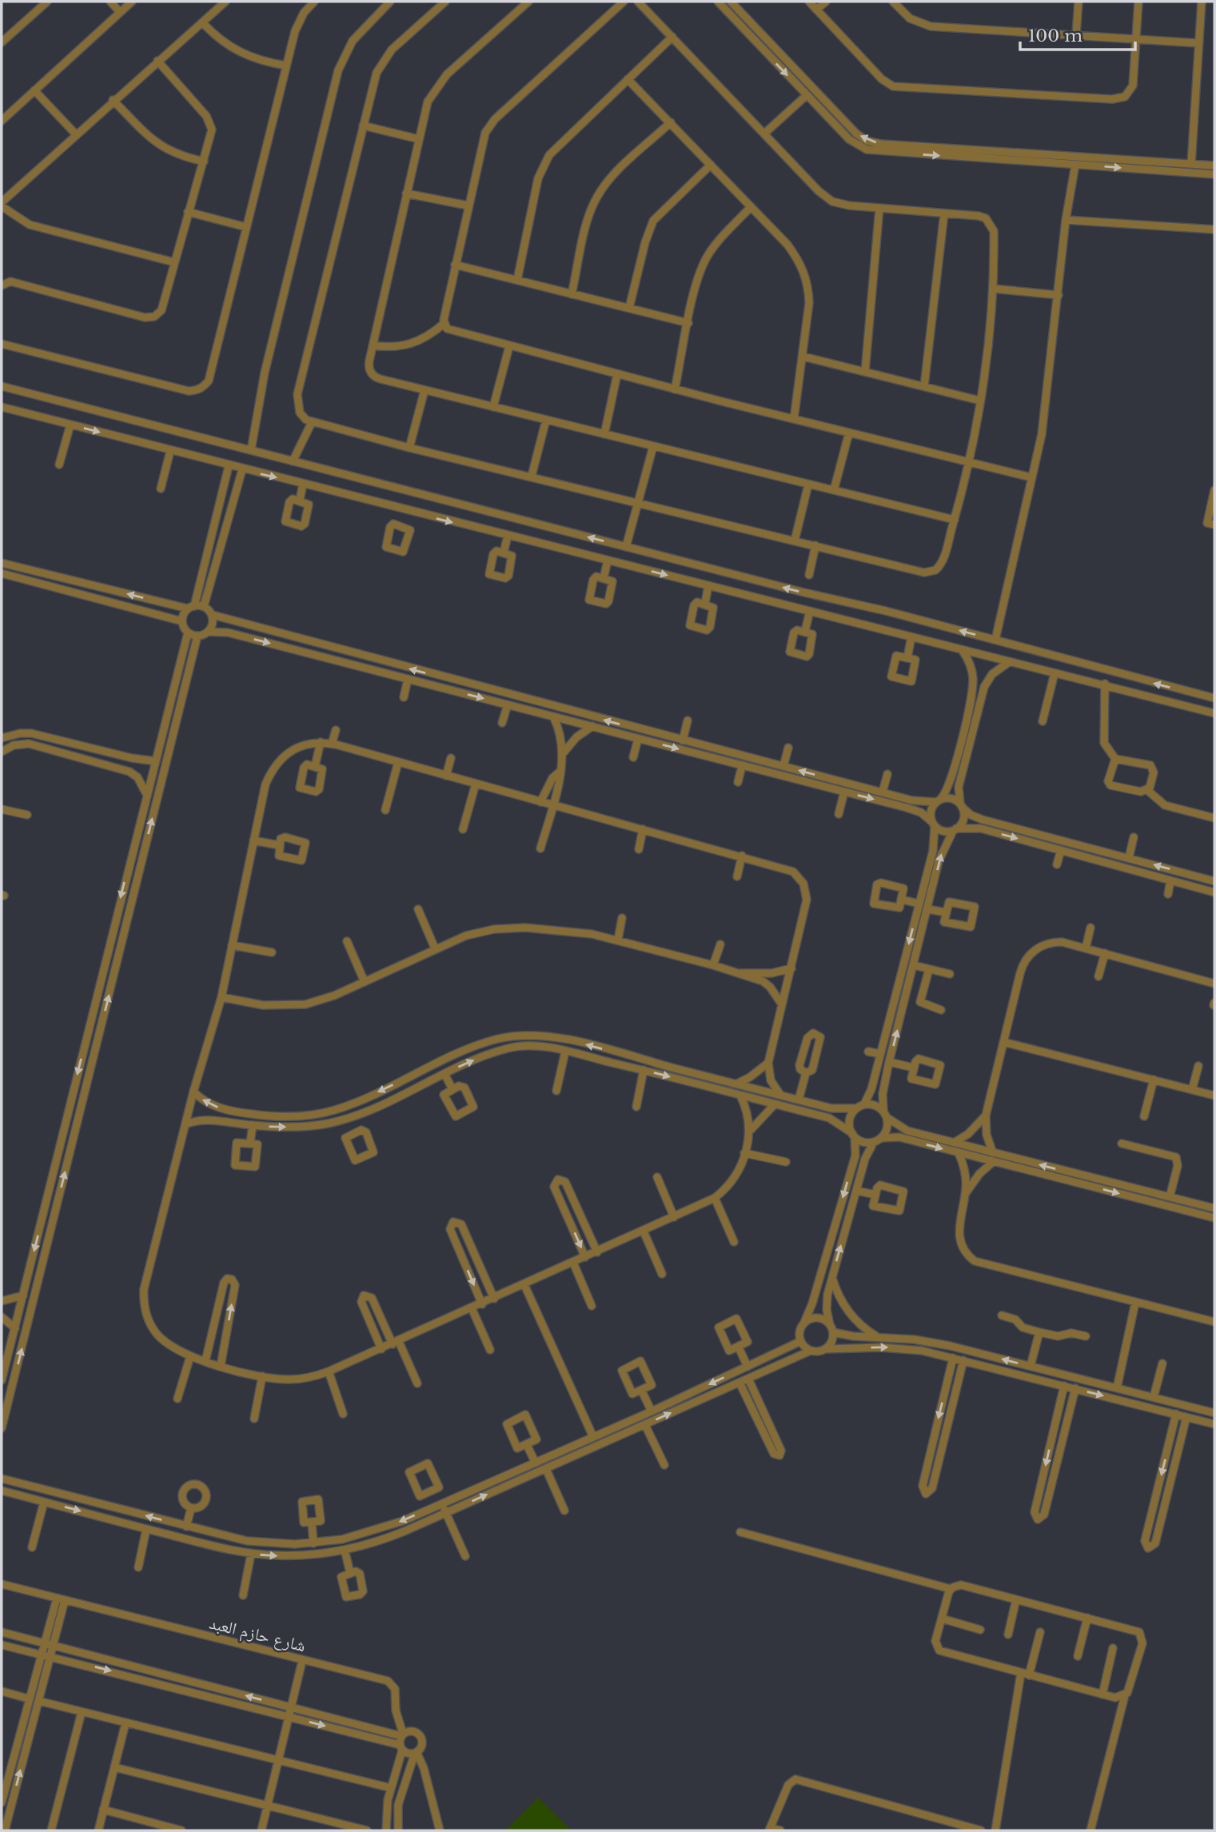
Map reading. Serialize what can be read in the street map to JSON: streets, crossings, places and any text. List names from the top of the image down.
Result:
{
  "streets": {
    "street": ["شارع حازم العبد"]
  },
  "scale_bar": "100 m"
}
